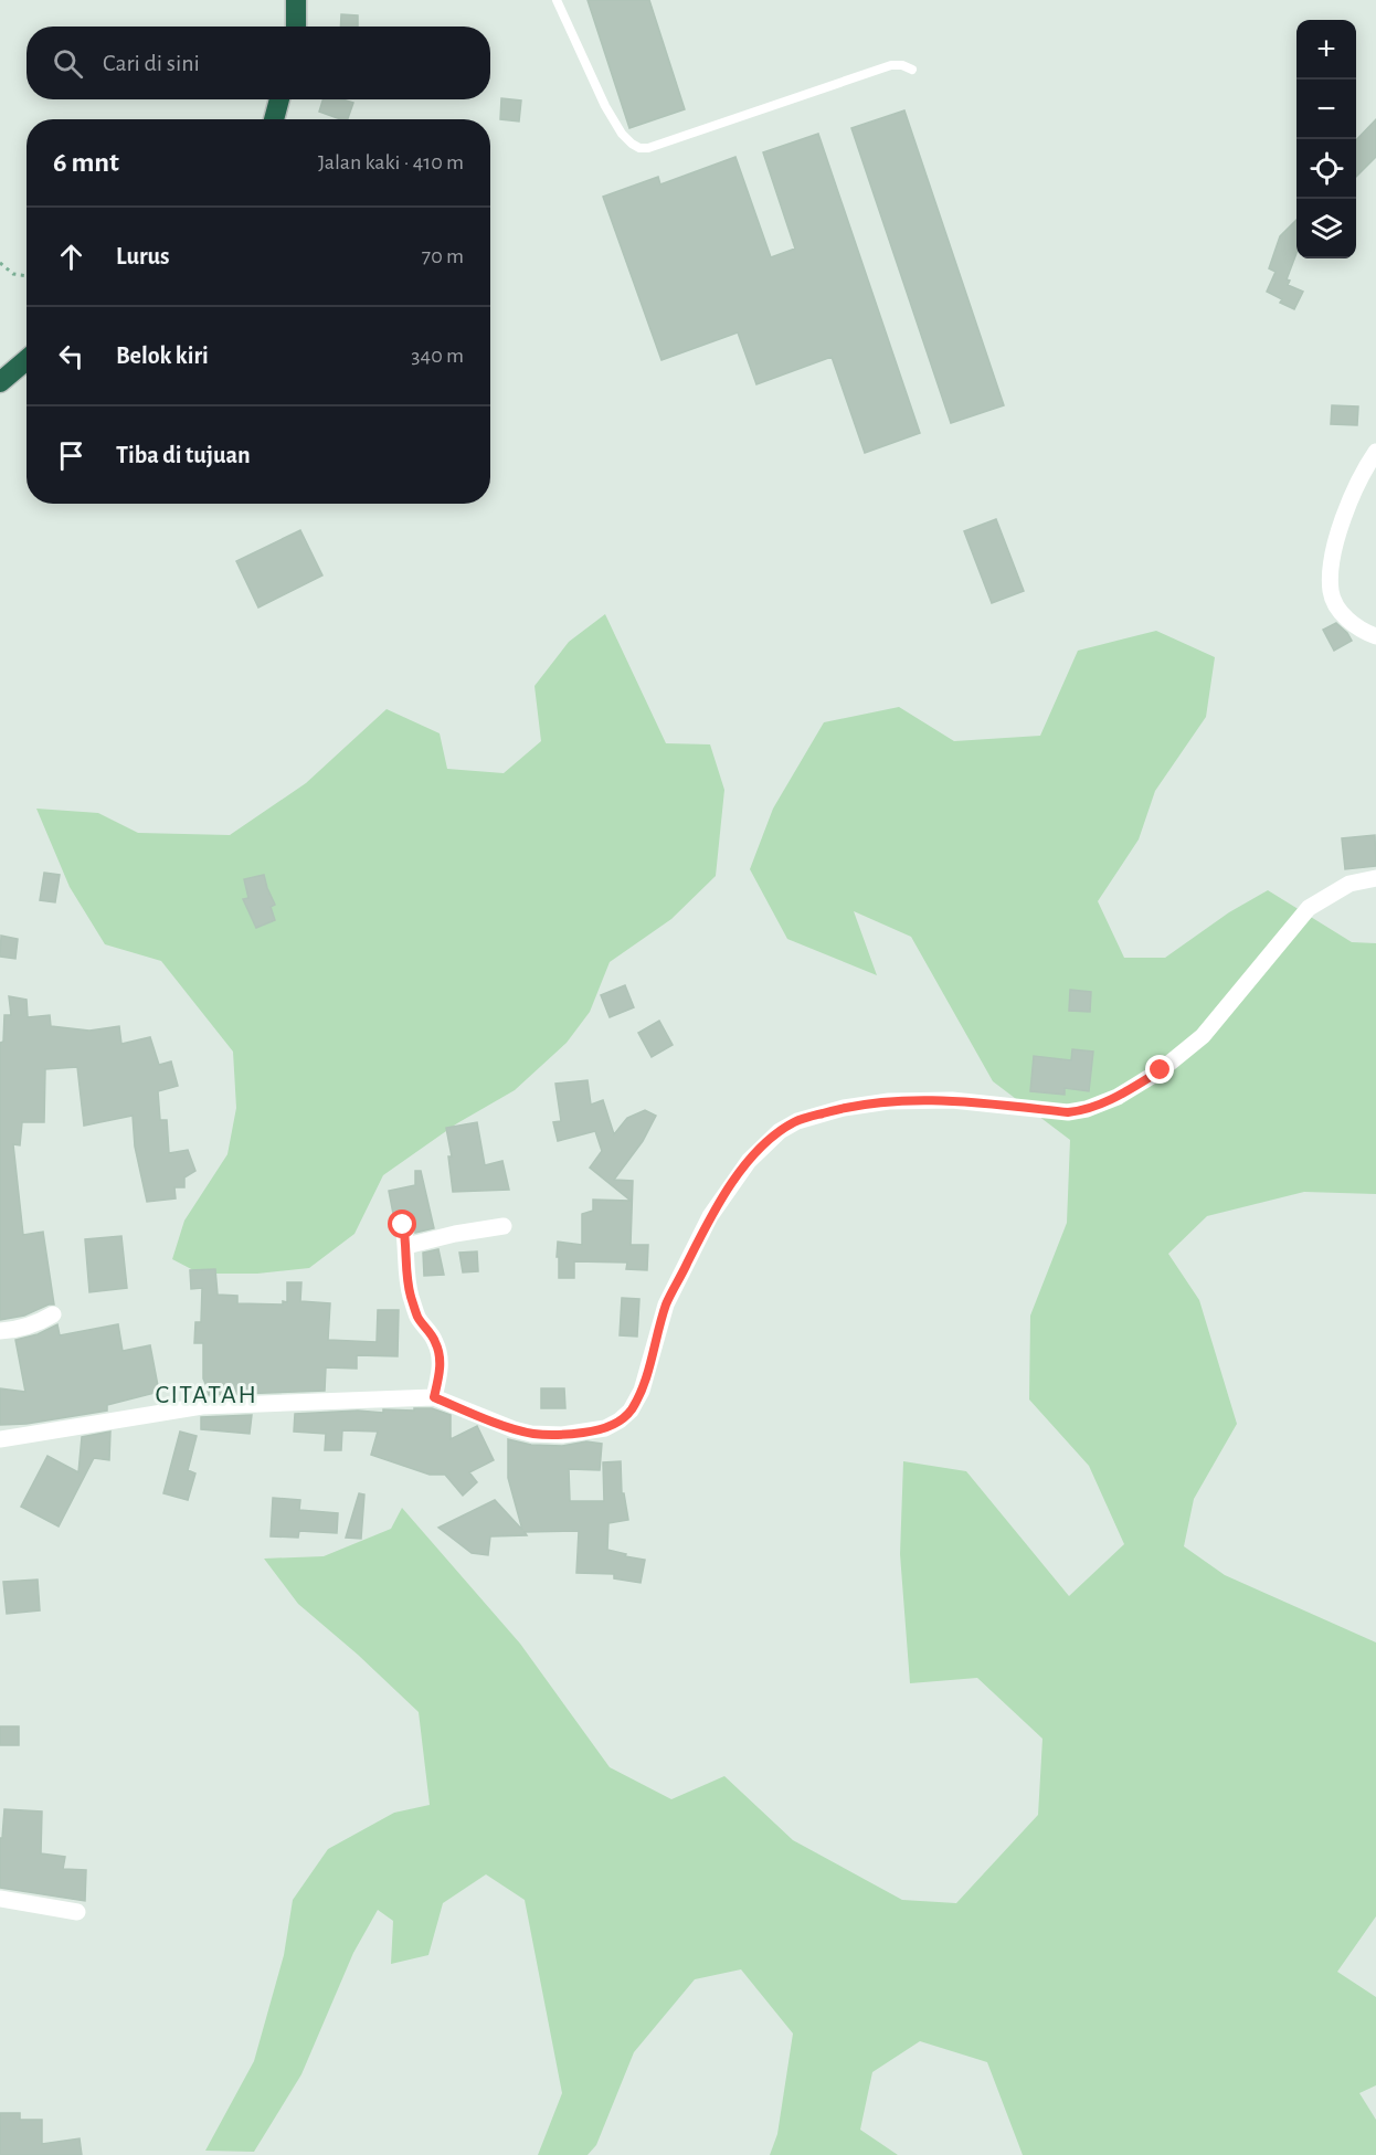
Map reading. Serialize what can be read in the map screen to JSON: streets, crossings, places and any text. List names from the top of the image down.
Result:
{
  "districts": ["CITATAH"],
  "page": {
    "map_buttons": ["+", "−"],
    "search": "Cari di sini",
    "heading": ["6 mnt", "Jalan kaki · 410 m"],
    "list": [
      ["Lurus", "70 m"],
      ["Belok kiri", "340 m"],
      "Tiba di tujuan"
    ]
  }
}
